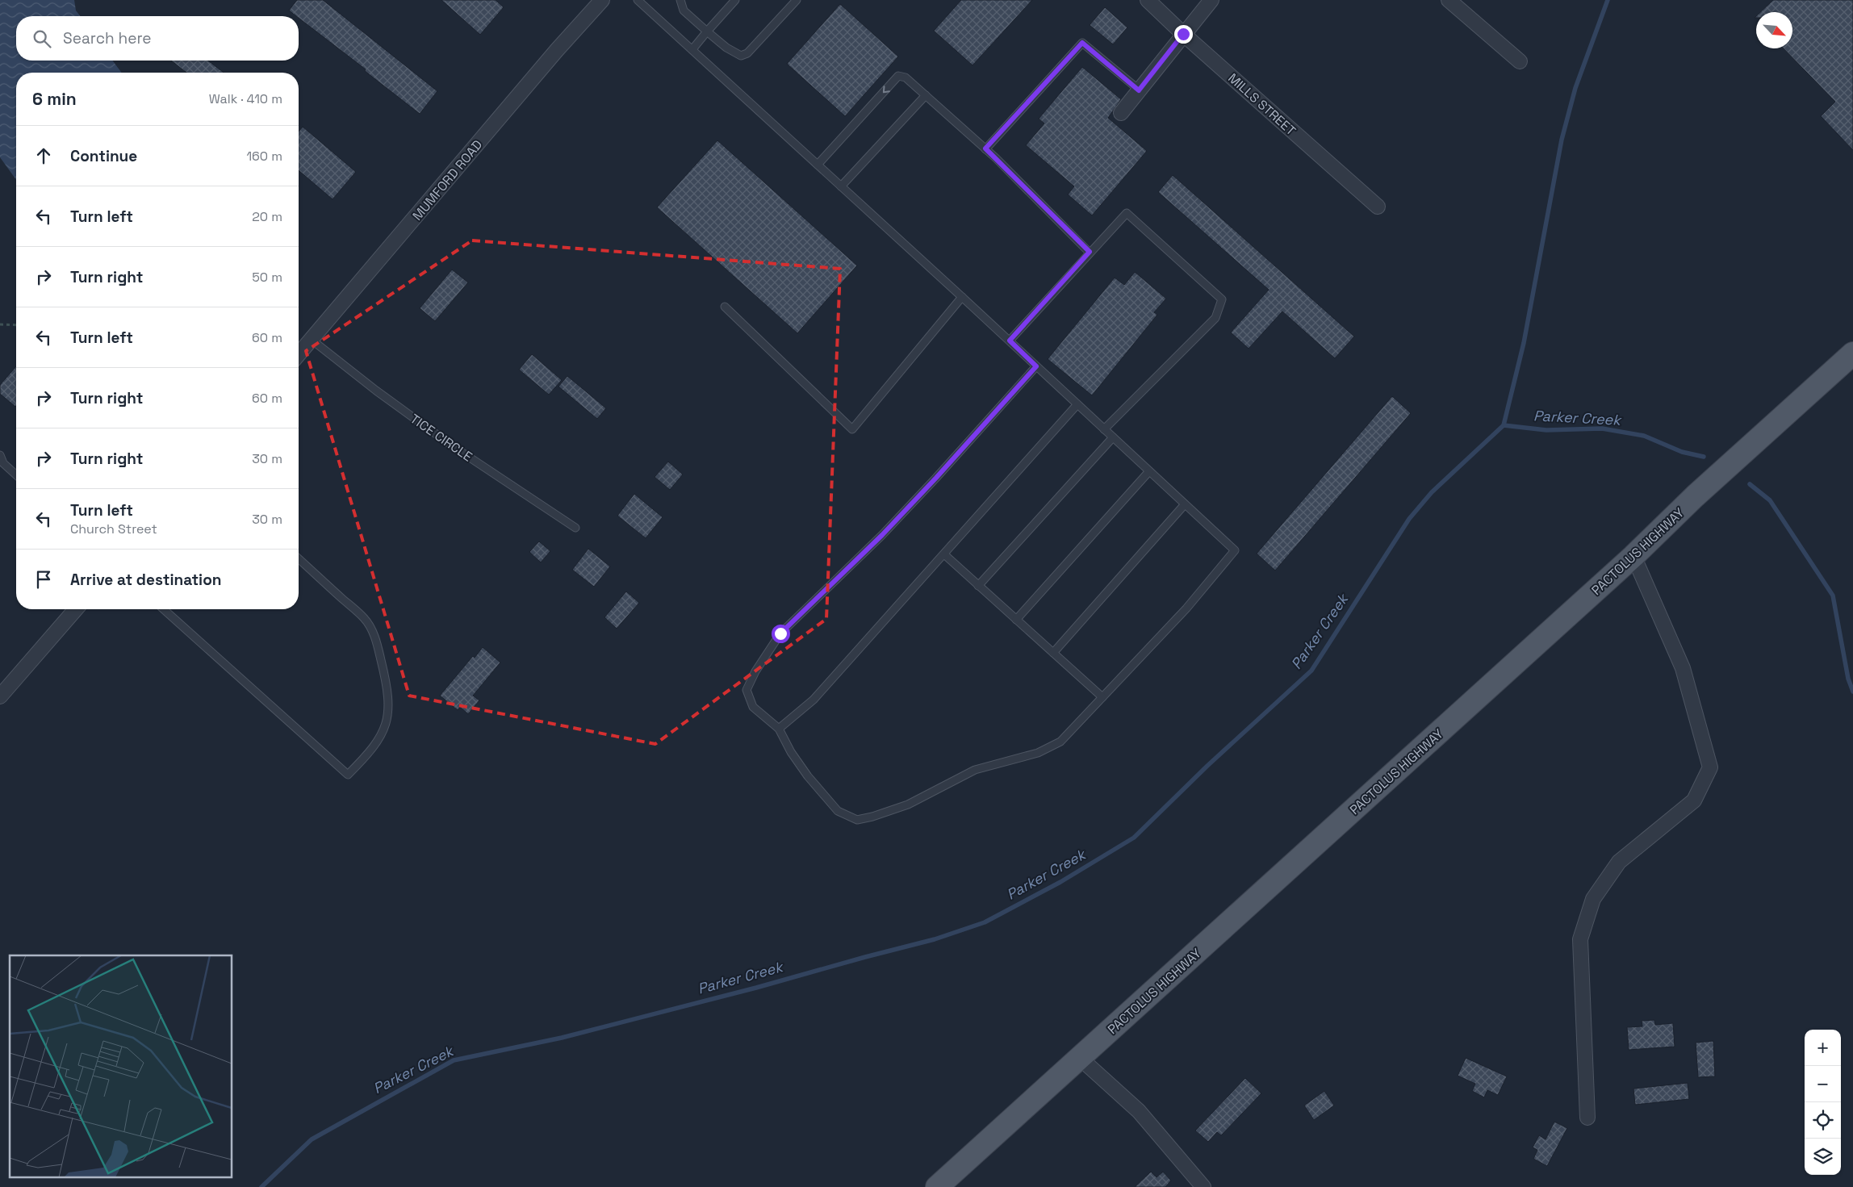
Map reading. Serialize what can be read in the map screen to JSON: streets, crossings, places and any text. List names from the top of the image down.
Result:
{
  "streets": {
    "main road": ["PACTOLUS HIGHWAY"],
    "street": ["MILLS STREET", "MUMFORD ROAD"],
    "lane": ["TICE CIRCLE"]
  },
  "crossings": [
    ["MUMFORD ROAD", "TICE CIRCLE"]
  ],
  "water": ["Parker Creek"],
  "north": "bottom right",
  "page": {
    "search": "Search here",
    "heading": ["6 min", "Walk · 410 m"],
    "list": [
      ["Continue", "160 m"],
      ["Turn left", "20 m"],
      ["Turn right", "50 m"],
      ["Turn left", "60 m"],
      ["Turn right", "60 m"],
      ["Turn right", "30 m"],
      ["Turn left", "Church Street", "30 m"],
      "Arrive at destination"
    ],
    "map_buttons": ["+", "−"]
  }
}
